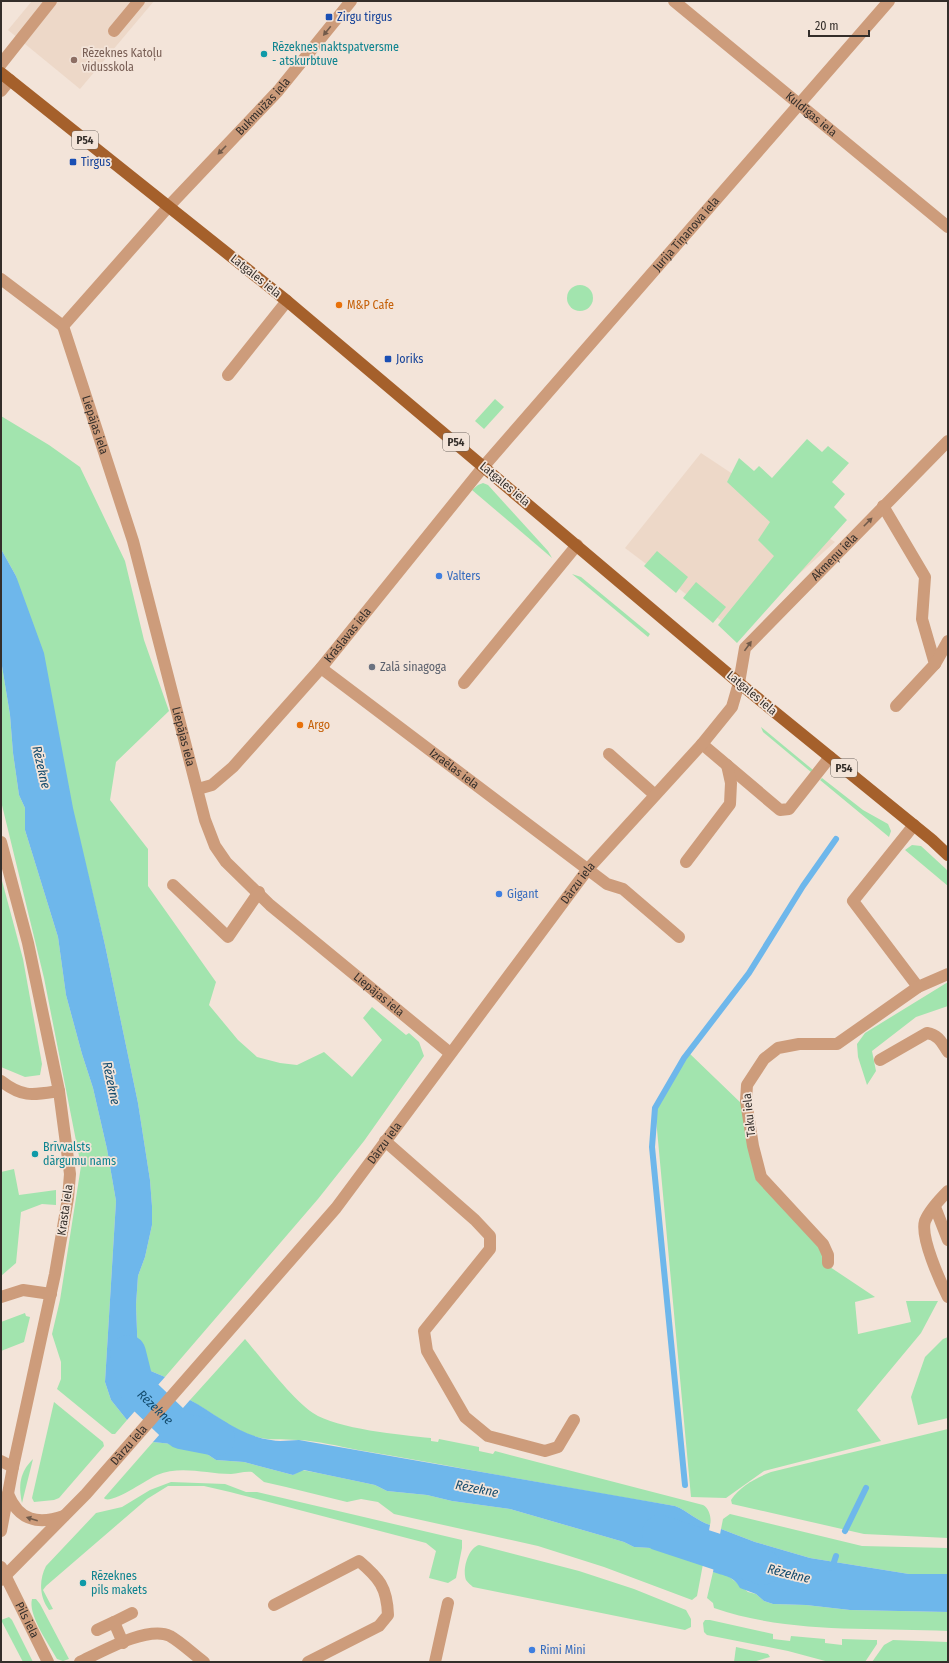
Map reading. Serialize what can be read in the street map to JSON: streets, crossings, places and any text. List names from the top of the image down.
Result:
{
  "streets": {
    "main road": ["P54", "Latgales iela"],
    "street": [
      "Bukmuižas iela",
      "Kuldīgas iela",
      "Jurija Tiņanova iela",
      "Liepājas iela",
      "Akmeņu iela",
      "Krāslavas iela",
      "Izraēlas iela",
      "Dārzu iela",
      "Taku iela",
      "Krasta iela",
      "Pils iela"
    ]
  },
  "crossings": [
    ["Bukmuižas iela", "Latgales iela"],
    ["Bukmuižas iela", "Liepājas iela"],
    ["Kuldīgas iela", "Jurija Tiņanova iela"],
    ["Jurija Tiņanova iela", "Latgales iela"],
    ["Jurija Tiņanova iela", "Krāslavas iela"],
    ["Latgales iela", "Akmeņu iela"],
    ["Latgales iela", "Krāslavas iela"],
    ["Latgales iela", "Dārzu iela"],
    ["Liepājas iela", "Krāslavas iela"],
    ["Liepājas iela", "Dārzu iela"],
    ["Akmeņu iela", "Dārzu iela"],
    ["Krāslavas iela", "Izraēlas iela"],
    ["Izraēlas iela", "Dārzu iela"],
    ["Dārzu iela", "Pils iela"]
  ],
  "one_way": ["Bukmuižas iela", "Akmeņu iela"],
  "water": ["Rēzekne"],
  "places": {
    "transit": ["Zirgu tirgus", "Tirgus", "Joriks"],
    "other": [
      "Rēzeknes naktspatversme - atskurbtuve",
      "Rēzeknes Katoļu vidusskola",
      "M&P Cafe",
      "Valters",
      "Zalā sinagoga",
      "Argo",
      "Gigant",
      "Brīvvalsts dārgumu nams",
      "Rēzeknes pils makets",
      "Rimi Mini"
    ]
  },
  "scale_bar": "20 m"
}
